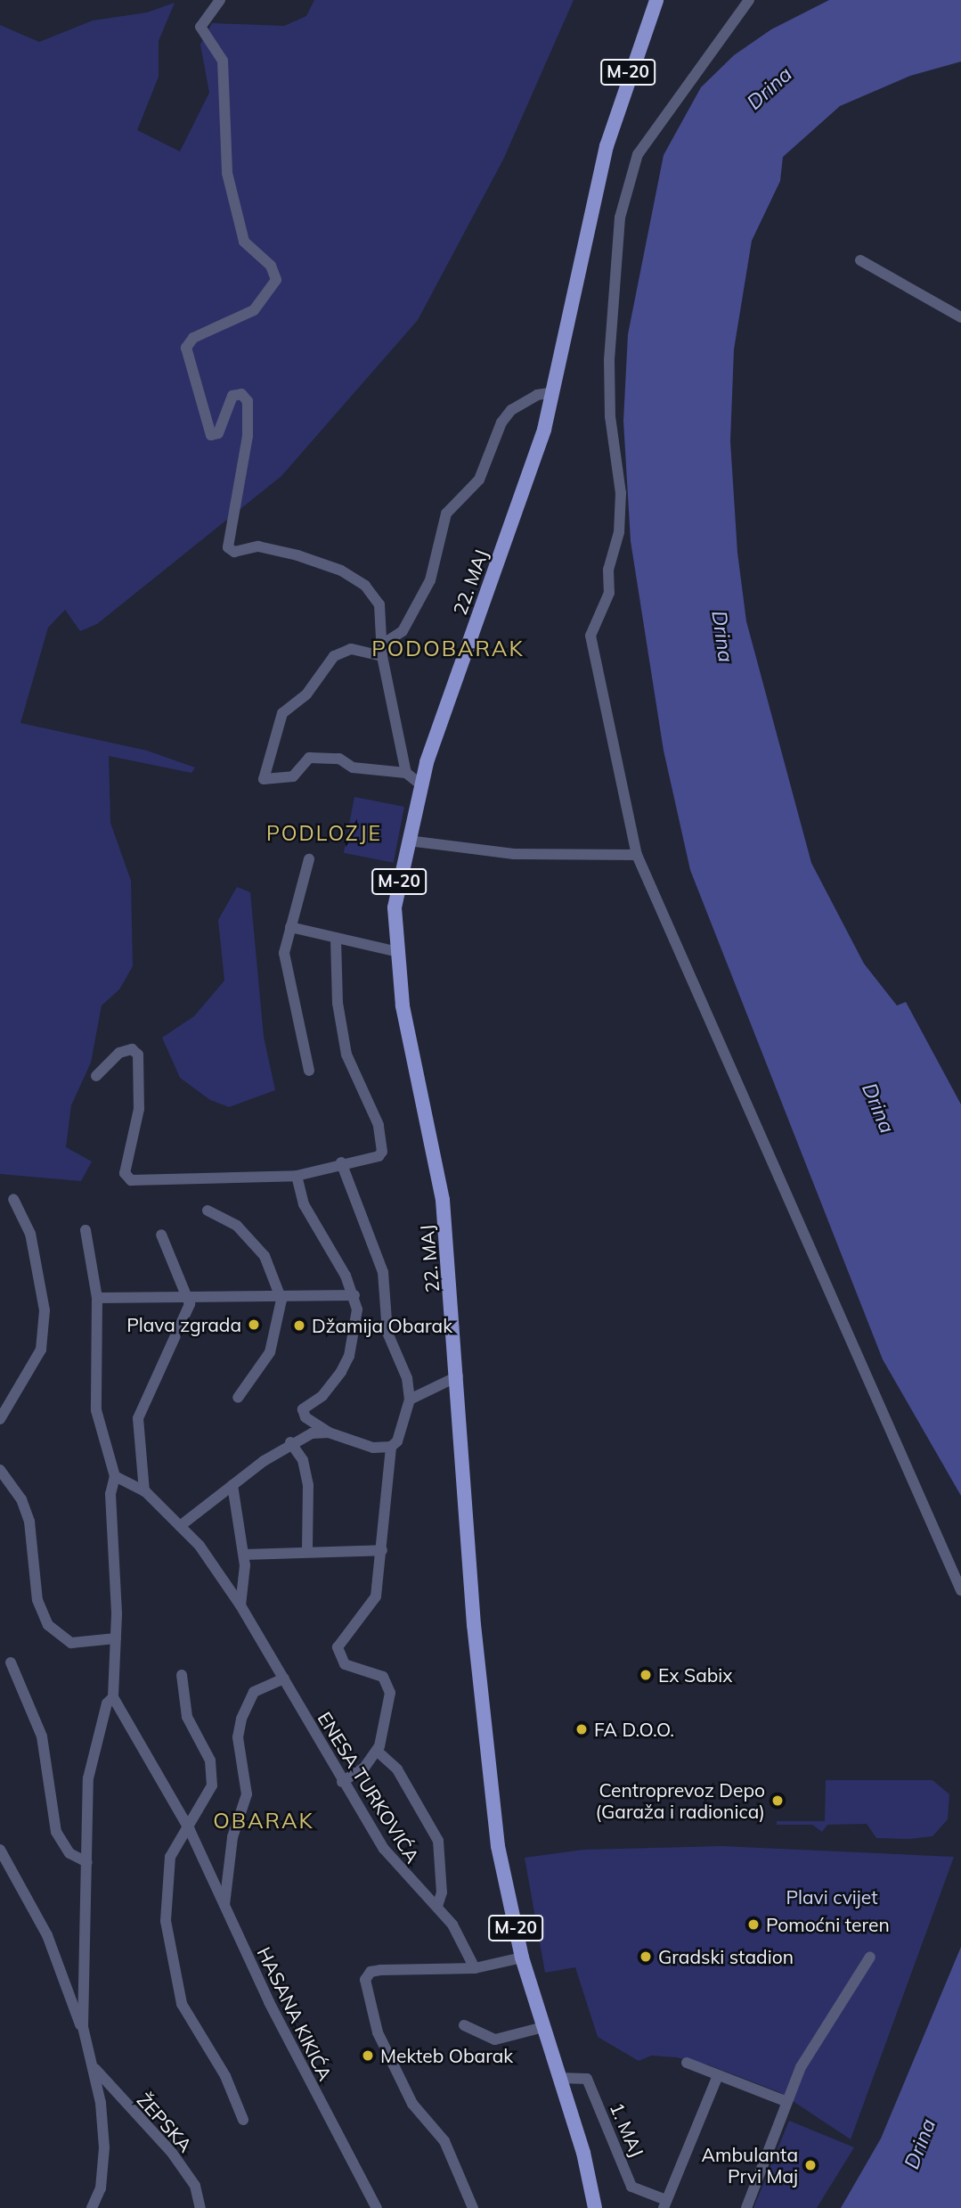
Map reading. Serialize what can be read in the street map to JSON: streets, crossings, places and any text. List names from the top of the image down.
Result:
{
  "streets": {
    "main road": ["M-20", "22. MAJ"],
    "street": [
      "ENESA TURKOVIĆA",
      "HASANA KIKIĆA",
      "ŽEPSKA",
      "1. MAJ"
    ]
  },
  "crossings": [
    ["M-20", "22. MAJ"],
    ["M-20", "1. MAJ"]
  ],
  "districts": ["PODOBARAK", "PODLOZJE", "OBARAK"],
  "water": ["Drina"],
  "parks": ["Plavi cvijet"],
  "places": [
    "Plava zgrada",
    "Džamija Obarak",
    "Ex Sabix",
    "FA D.O.O.",
    "Centroprevoz Depo (Garaža i radionica)",
    "Pomoćni teren",
    "Gradski stadion",
    "Mekteb Obarak",
    "Ambulanta Prvi Maj"
  ]
}
